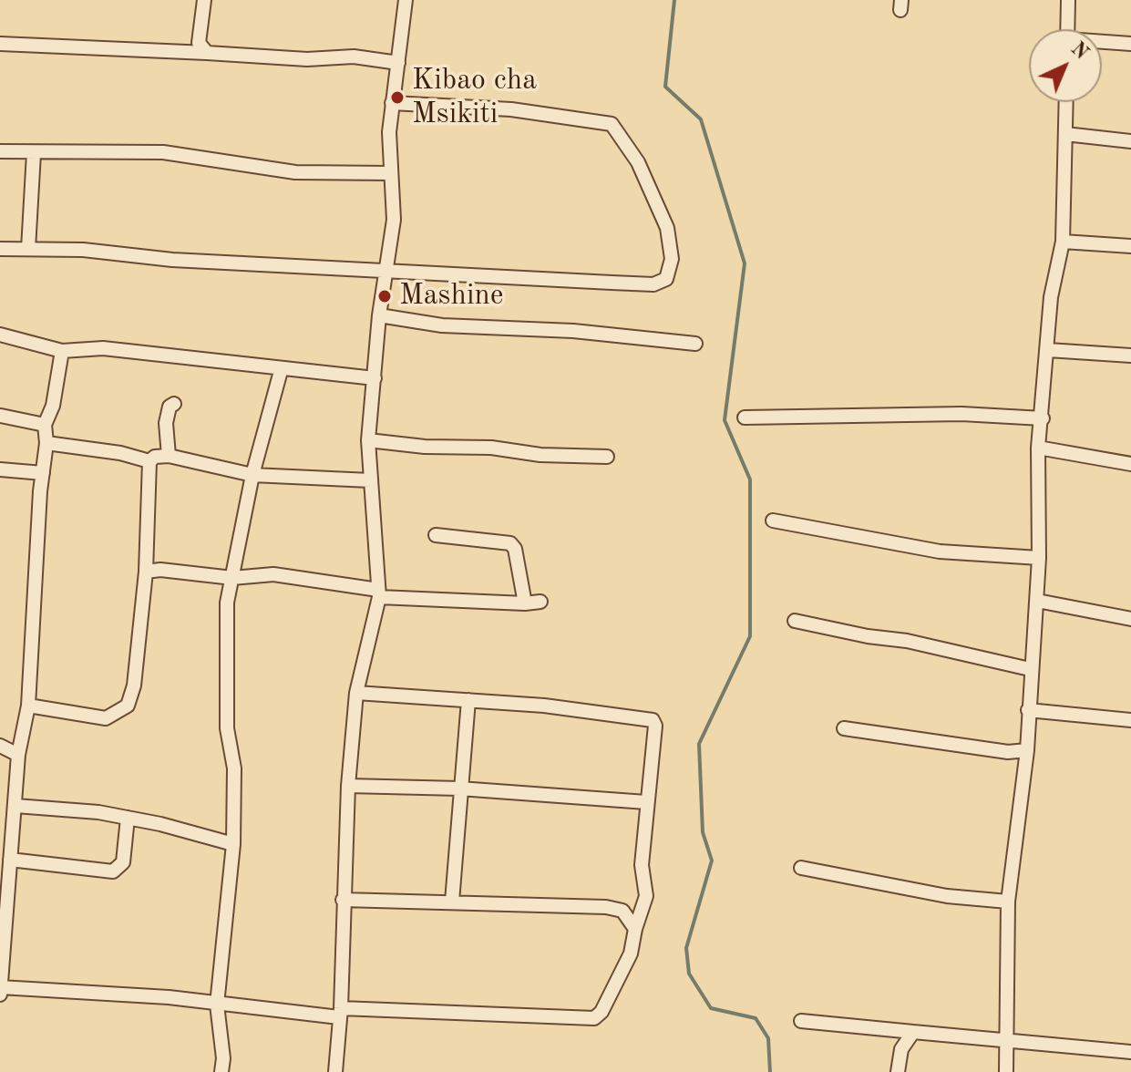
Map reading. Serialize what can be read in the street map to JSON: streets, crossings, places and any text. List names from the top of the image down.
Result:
{
  "places": ["Kibao cha Msikiti", "Mashine"],
  "north": "top right"
}
